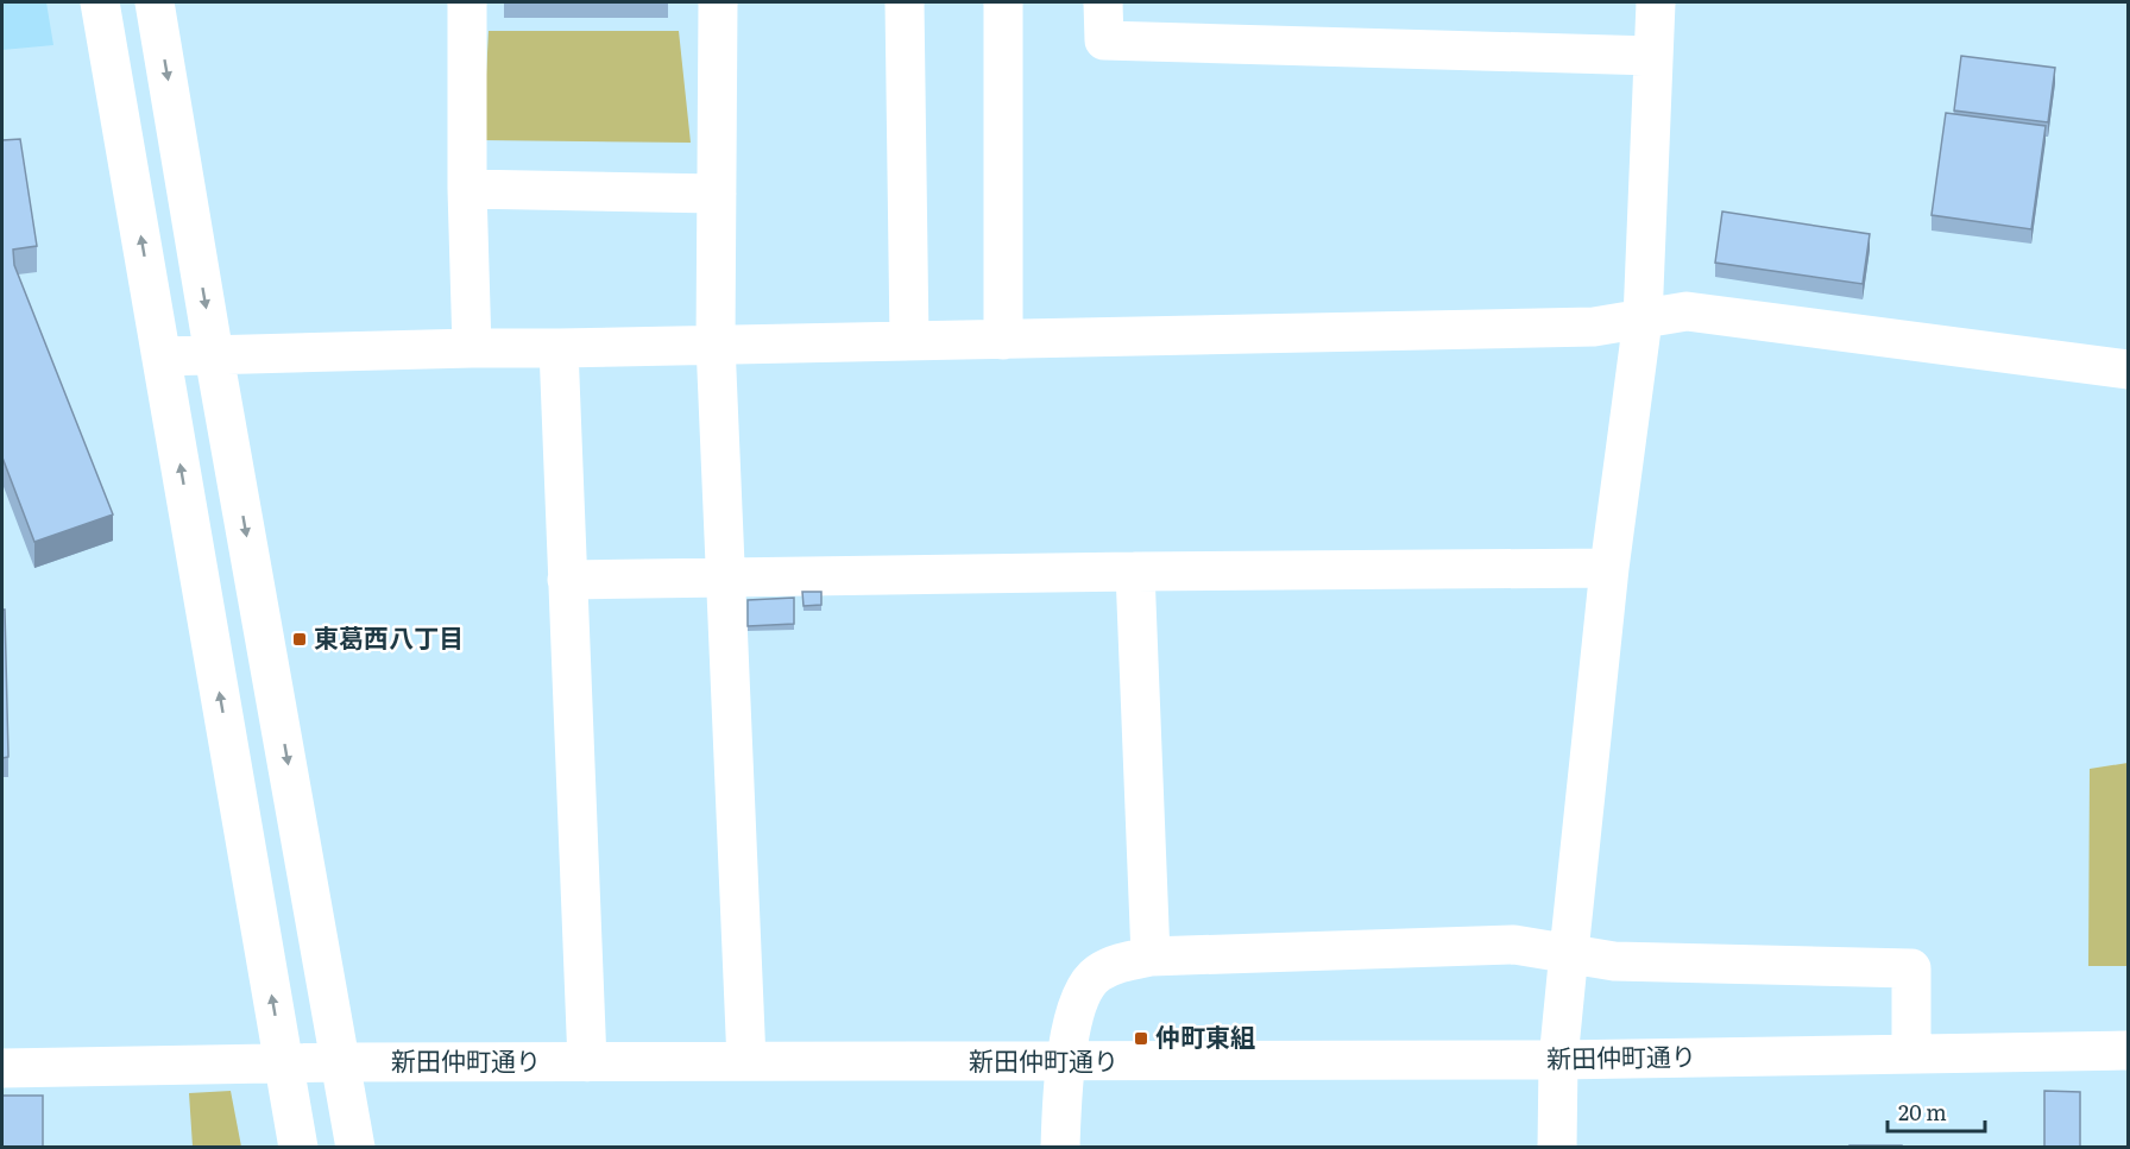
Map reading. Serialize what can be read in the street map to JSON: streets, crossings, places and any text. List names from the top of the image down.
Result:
{
  "streets": {
    "street": ["新田仲町通り"]
  },
  "places": {
    "transit": ["東葛西八丁目", "仲町東組"]
  },
  "scale_bar": "20 m"
}
